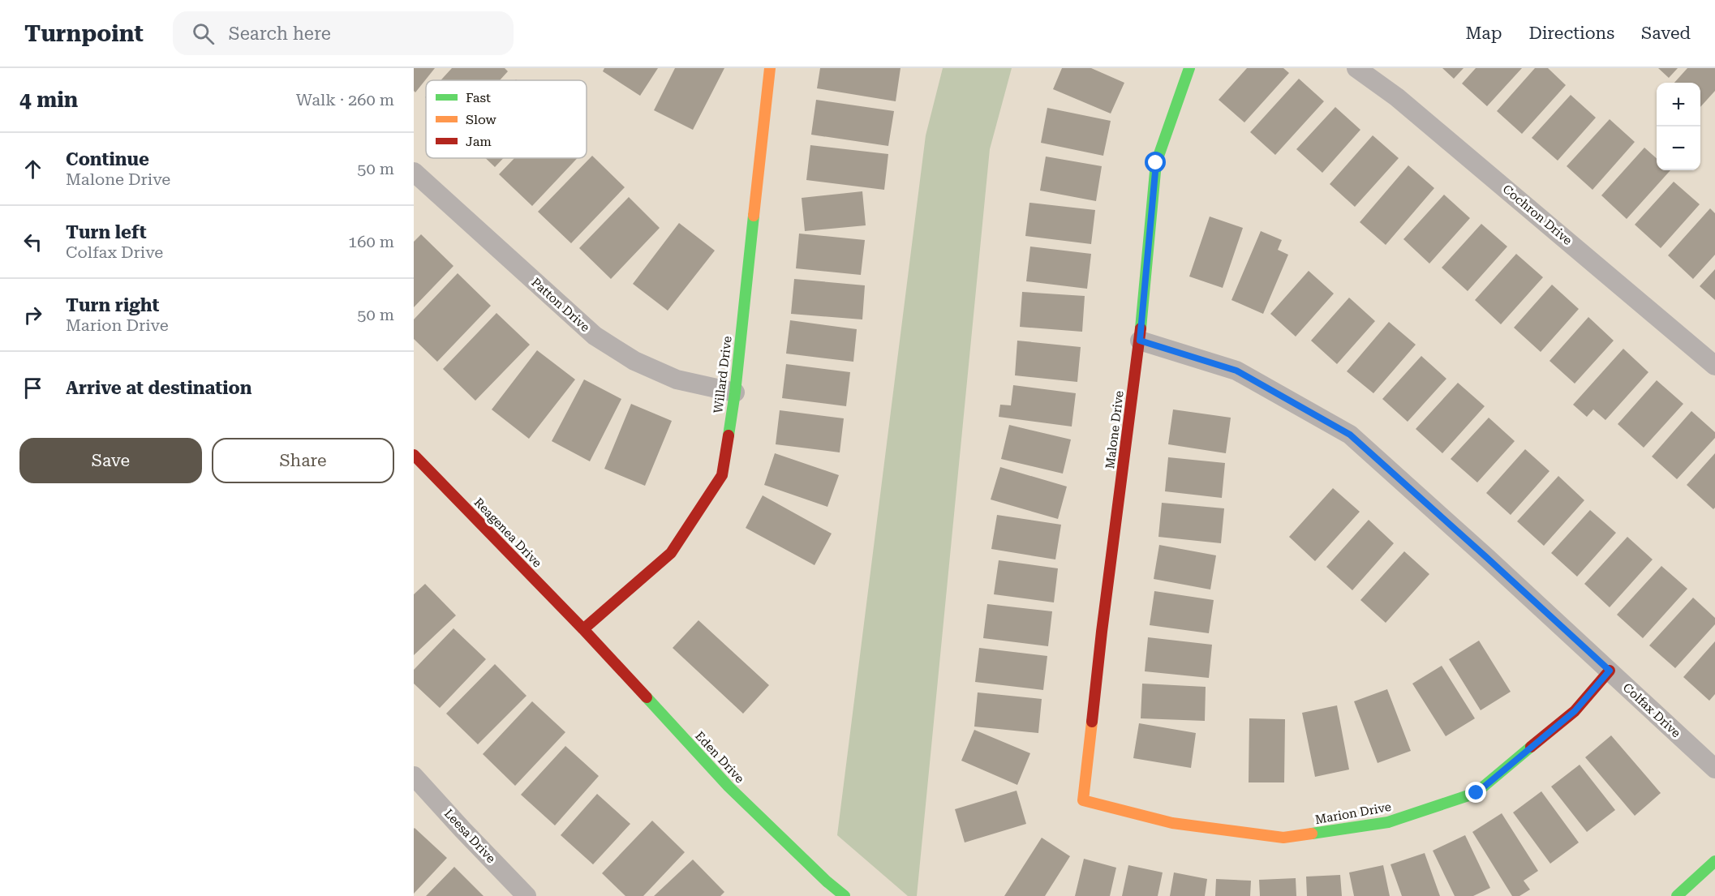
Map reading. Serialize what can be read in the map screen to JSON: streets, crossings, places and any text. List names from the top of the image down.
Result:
{
  "streets": {
    "street": [
      "Cochron Drive",
      "Patton Drive",
      "Willard Drive",
      "Malone Drive",
      "Reagenea Drive",
      "Colfax Drive",
      "Eden Drive",
      "Marion Drive",
      "Leesa Drive"
    ]
  },
  "crossings": [
    ["Patton Drive", "Willard Drive"],
    ["Willard Drive", "Reagenea Drive"],
    ["Willard Drive", "Eden Drive"],
    ["Malone Drive", "Colfax Drive"],
    ["Malone Drive", "Marion Drive"],
    ["Reagenea Drive", "Eden Drive"],
    ["Colfax Drive", "Marion Drive"]
  ],
  "legend": ["Fast", "Slow", "Jam"],
  "page": {
    "header": "Turnpoint",
    "search": "Search here",
    "nav": ["Map", "Directions", "Saved"],
    "heading": ["4 min", "Walk · 260 m"],
    "map_buttons": ["+", "−"],
    "list": [
      ["Continue", "Malone Drive", "50 m"],
      ["Turn left", "Colfax Drive", "160 m"],
      ["Turn right", "Marion Drive", "50 m"],
      "Arrive at destination"
    ],
    "buttons": ["Save", "Share"]
  }
}
